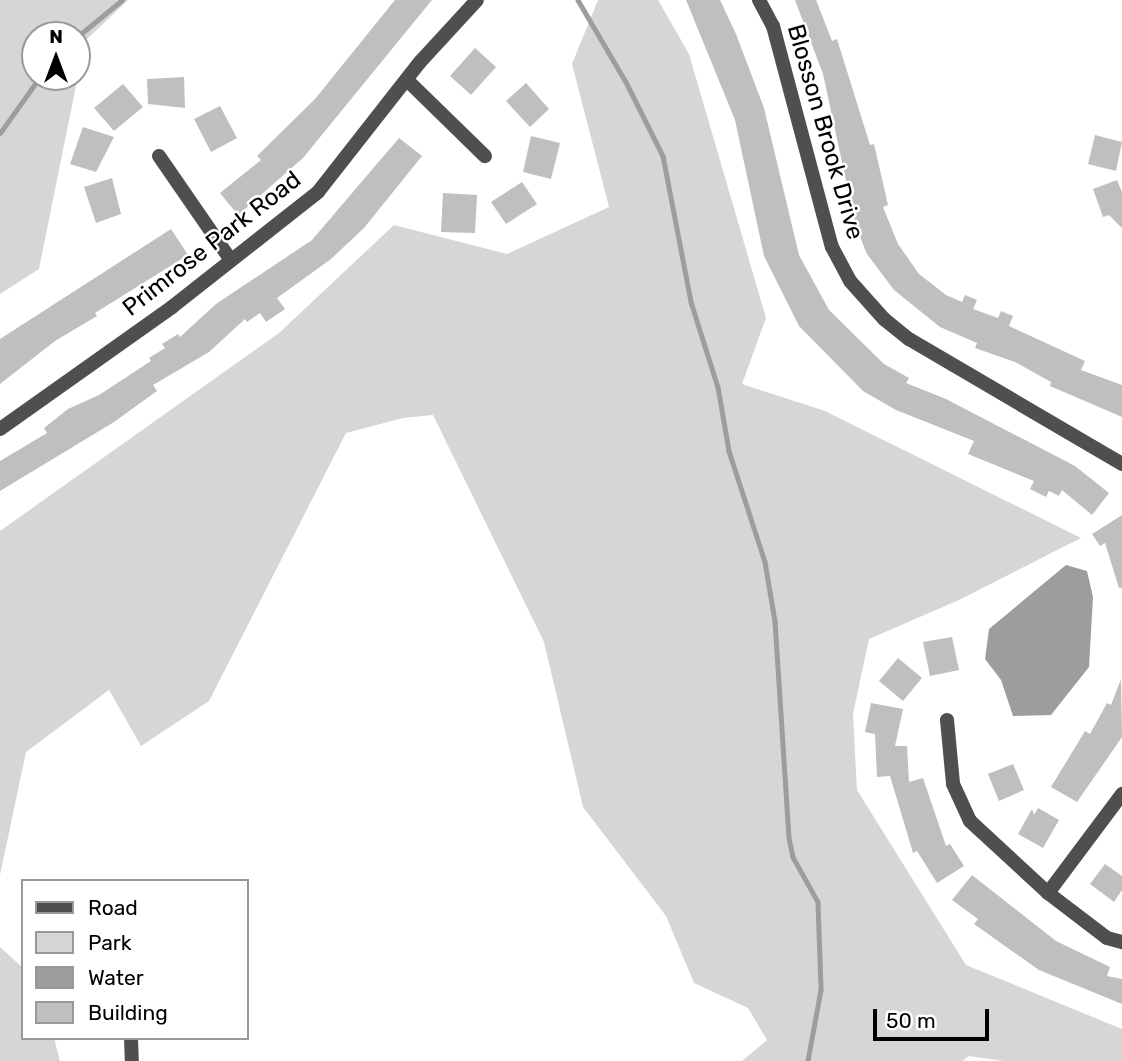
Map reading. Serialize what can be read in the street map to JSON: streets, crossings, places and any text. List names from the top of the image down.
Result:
{
  "streets": {
    "street": ["Blosson Brook Drive", "Primrose Park Road"]
  },
  "legend": [
    "Road",
    "Park",
    "Water",
    "Building"
  ],
  "scale_bar": "50 m",
  "north": "top"
}
